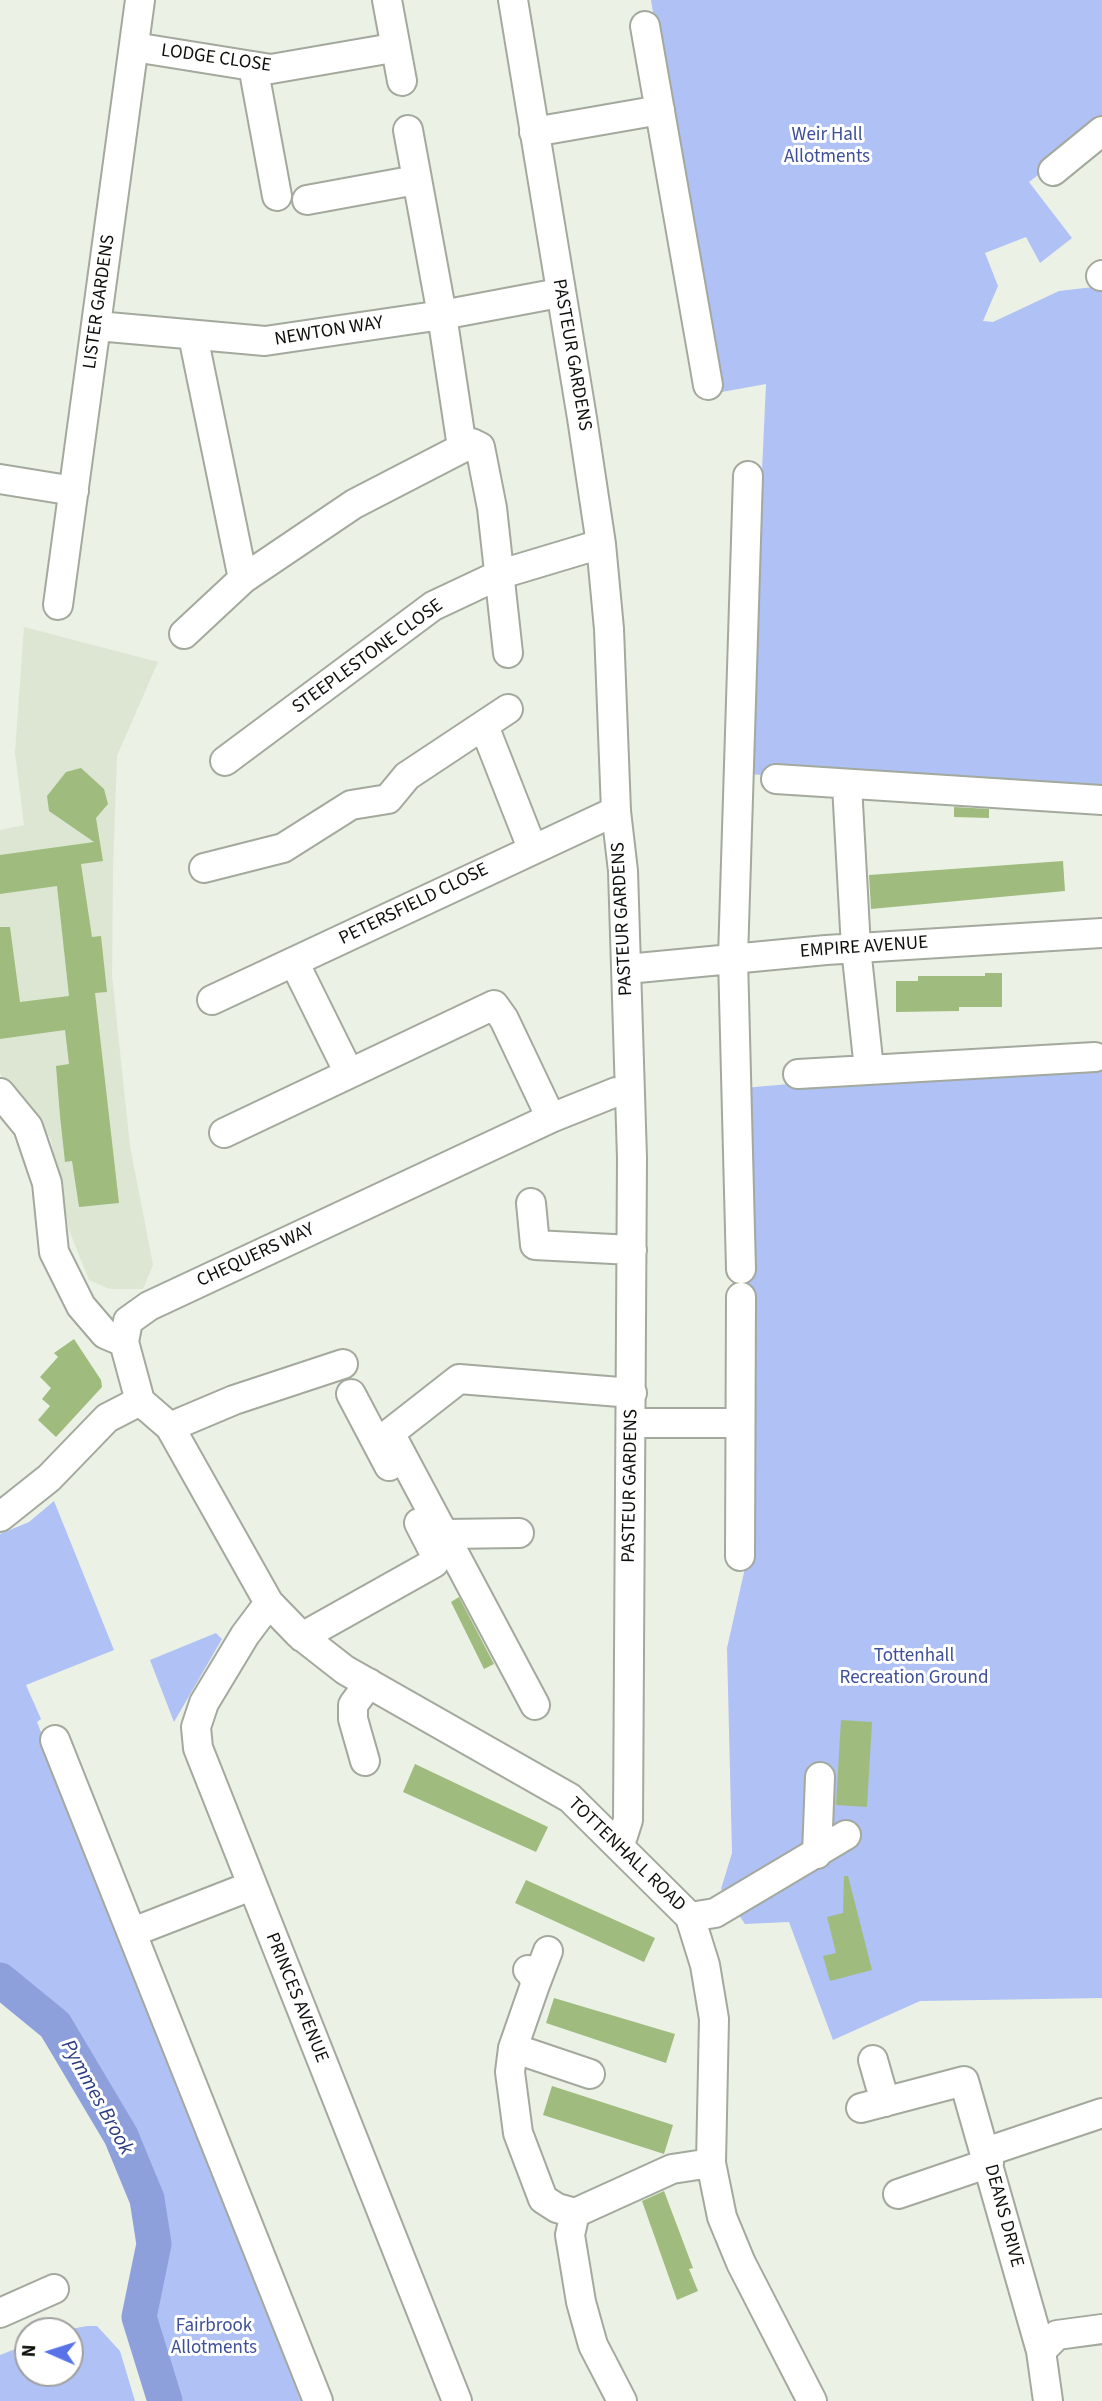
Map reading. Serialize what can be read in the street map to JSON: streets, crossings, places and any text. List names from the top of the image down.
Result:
{
  "streets": {
    "street": [
      "LODGE CLOSE",
      "LISTER GARDENS",
      "NEWTON WAY",
      "PASTEUR GARDENS",
      "STEEPLESTONE CLOSE",
      "PETERSFIELD CLOSE",
      "EMPIRE AVENUE",
      "CHEQUERS WAY",
      "TOTTENHALL ROAD",
      "PRINCES AVENUE",
      "DEANS DRIVE"
    ]
  },
  "crossings": [
    ["LODGE CLOSE", "LISTER GARDENS"],
    ["LISTER GARDENS", "NEWTON WAY"],
    ["NEWTON WAY", "PASTEUR GARDENS"],
    ["PASTEUR GARDENS", "STEEPLESTONE CLOSE"],
    ["PASTEUR GARDENS", "PETERSFIELD CLOSE"],
    ["PASTEUR GARDENS", "EMPIRE AVENUE"],
    ["PASTEUR GARDENS", "CHEQUERS WAY"],
    ["PASTEUR GARDENS", "TOTTENHALL ROAD"],
    ["TOTTENHALL ROAD", "PRINCES AVENUE"]
  ],
  "water": ["Pymmes Brook"],
  "parks": ["Weir Hall Allotments", "Tottenhall Recreation Ground", "Fairbrook Allotments"],
  "north": "left"
}
